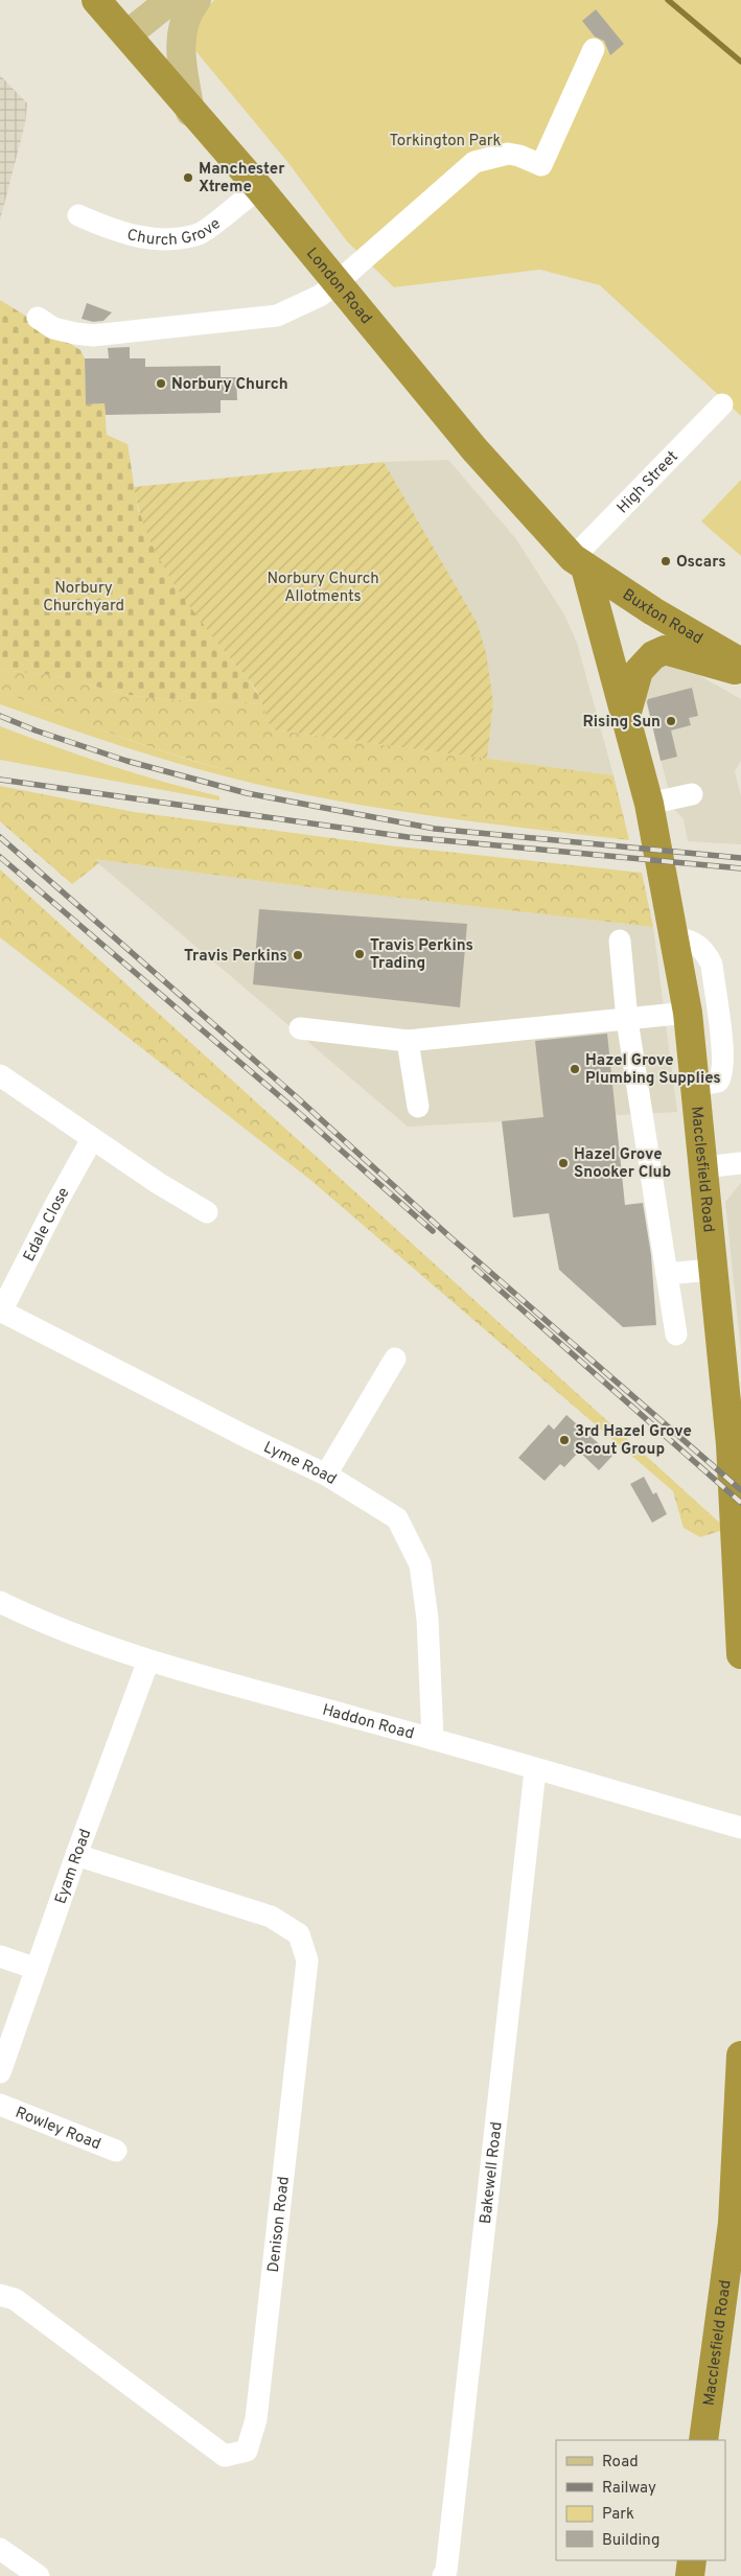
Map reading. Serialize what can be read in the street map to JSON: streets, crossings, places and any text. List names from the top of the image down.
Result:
{
  "streets": {
    "highway": ["London Road", "Buxton Road", "Macclesfield Road"],
    "street": [
      "Church Grove",
      "High Street",
      "Edale Close",
      "Lyme Road",
      "Haddon Road",
      "Eyam Road",
      "Rowley Road",
      "Bakewell Road",
      "Denison Road"
    ]
  },
  "crossings": [
    ["Church Grove", "London Road"],
    ["London Road", "High Street"],
    ["London Road", "Buxton Road"],
    ["London Road", "Macclesfield Road"],
    ["High Street", "Buxton Road"],
    ["High Street", "Macclesfield Road"],
    ["Buxton Road", "Macclesfield Road"],
    ["Edale Close", "Lyme Road"],
    ["Lyme Road", "Haddon Road"],
    ["Haddon Road", "Eyam Road"],
    ["Haddon Road", "Bakewell Road"],
    ["Eyam Road", "Denison Road"]
  ],
  "parks": ["Torkington Park", "Norbury Church Allotments", "Norbury Churchyard"],
  "places": [
    "Manchester Xtreme",
    "Norbury Church",
    "Oscars",
    "Rising Sun",
    "Travis Perkins Trading",
    "Travis Perkins",
    "Hazel Grove Plumbing Supplies",
    "Hazel Grove Snooker Club",
    "3rd Hazel Grove Scout Group"
  ],
  "legend": [
    "Road",
    "Railway",
    "Park",
    "Building"
  ]
}
